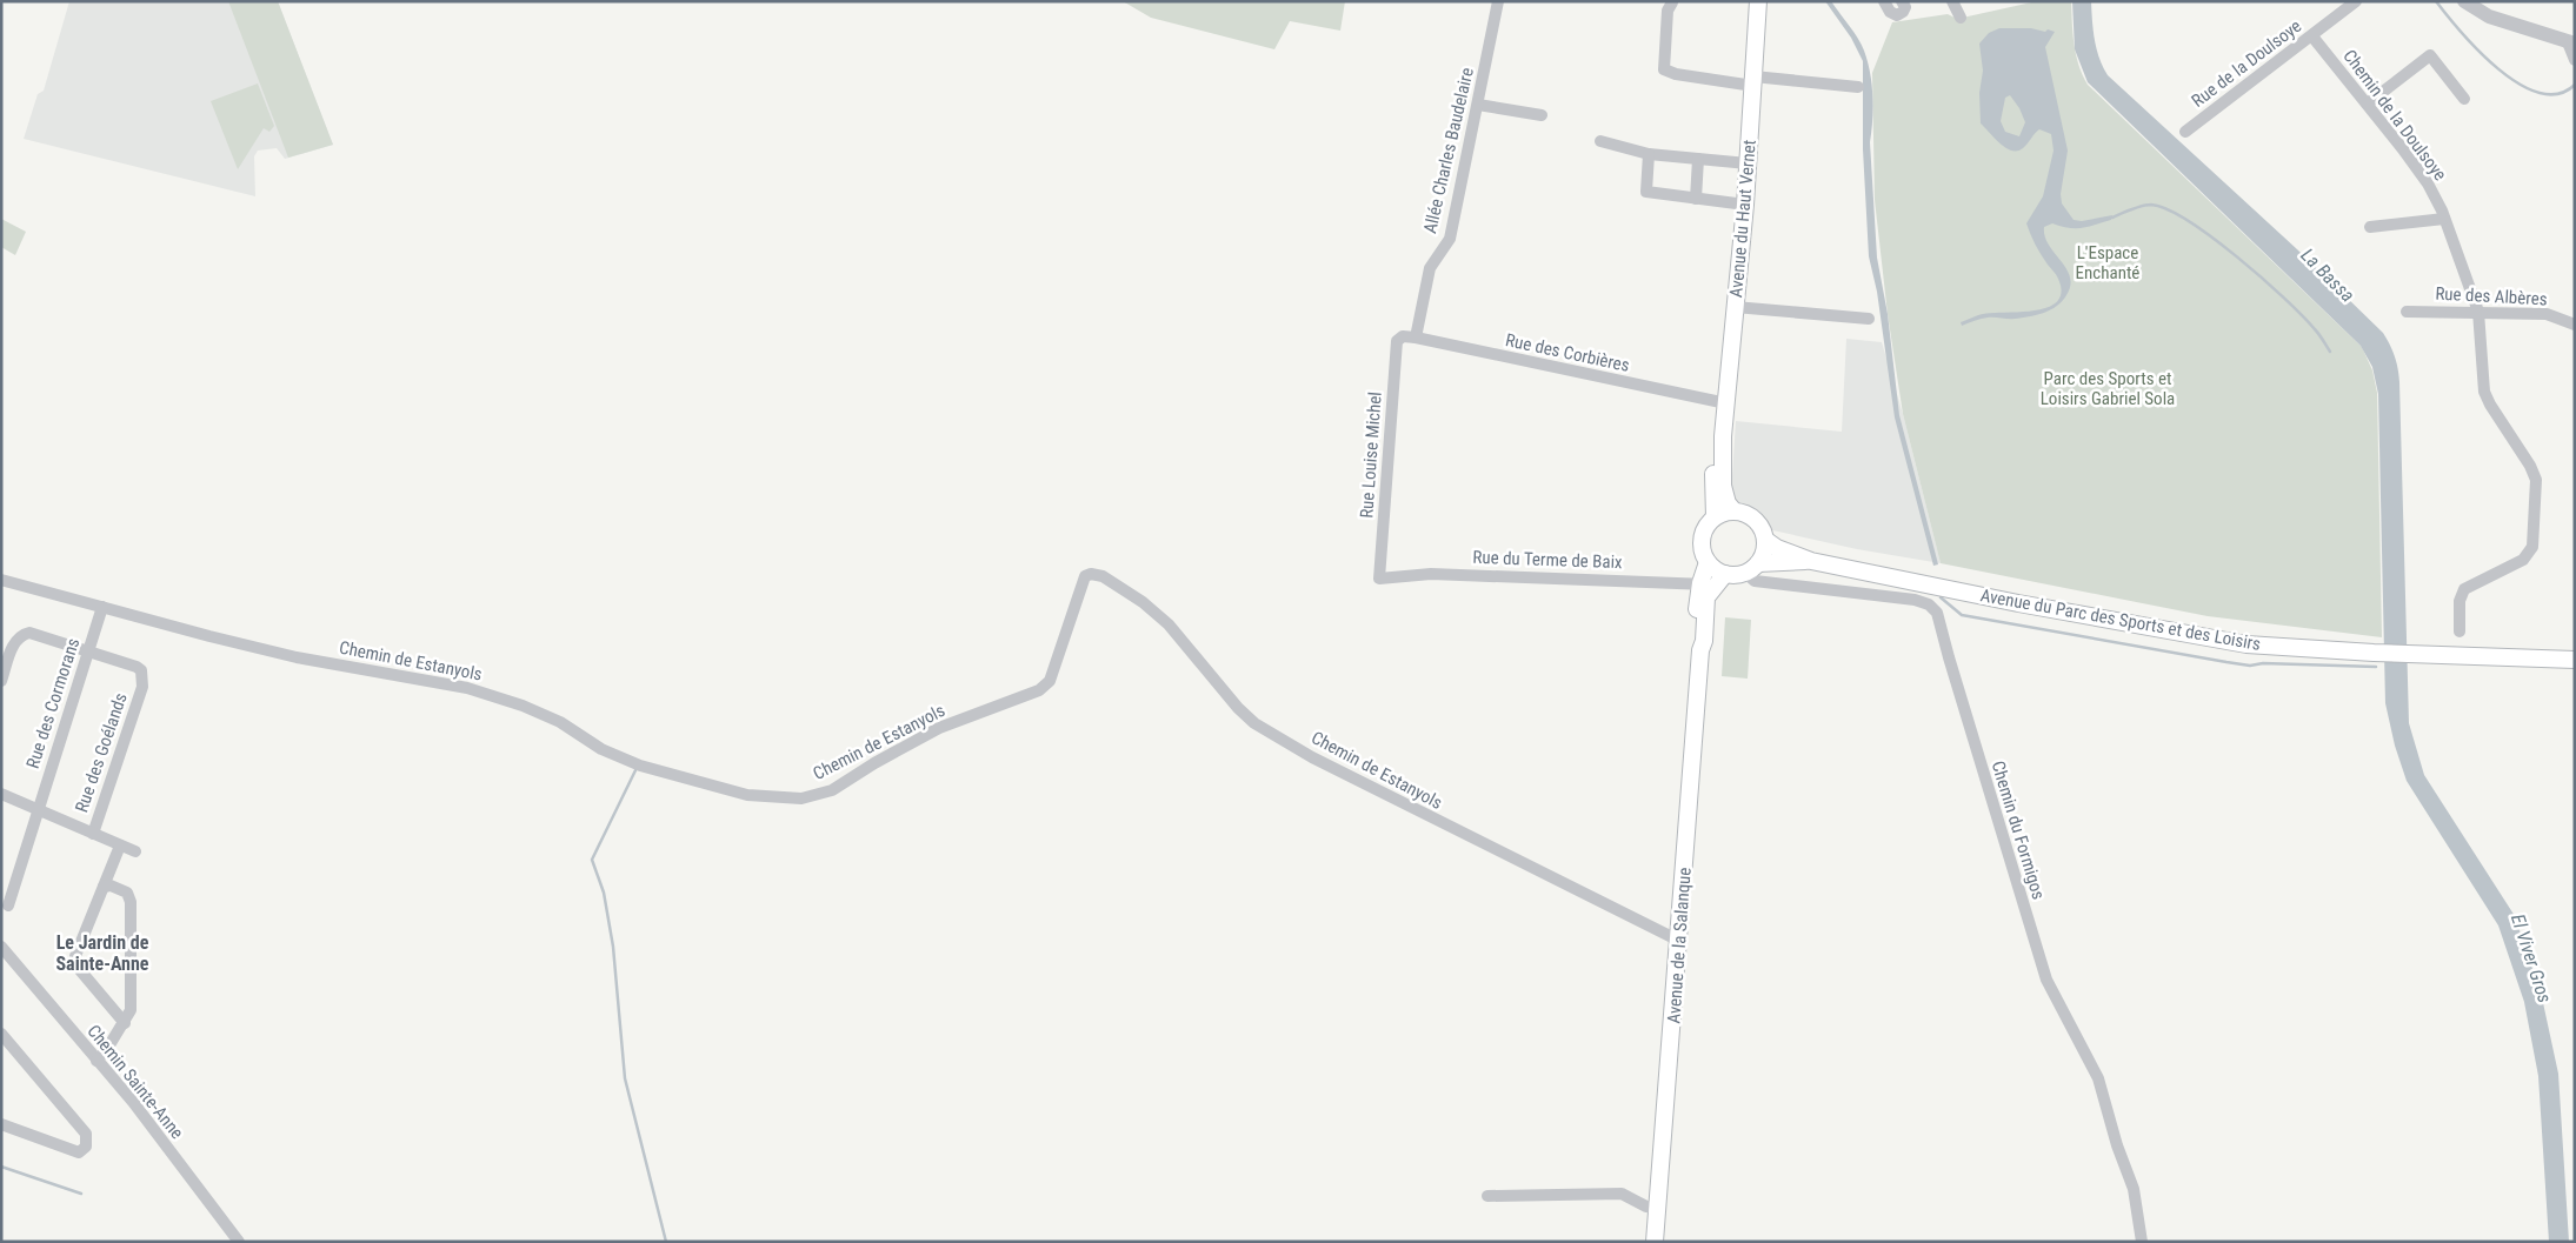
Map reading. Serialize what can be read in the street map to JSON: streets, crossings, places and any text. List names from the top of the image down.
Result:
{
  "streets": {
    "main road": ["Avenue du Haut Vernet", "Avenue du Parc des Sports et des Loisirs", "Avenue de la Salanque"],
    "street": [
      "Rue de la Doulsoye",
      "Chemin de la Doulsoye",
      "Allée Charles Baudelaire",
      "Rue des Albères",
      "Rue des Corbières",
      "Rue Louise Michel",
      "Rue du Terme de Baix",
      "Chemin de Estanyols",
      "Rue des Cormorans",
      "Rue des Goélands",
      "Chemin du Formigos",
      "Chemin Sainte-Anne"
    ]
  },
  "crossings": [
    ["Rue de la Doulsoye", "Chemin de la Doulsoye"],
    ["Chemin de la Doulsoye", "Rue des Albères"],
    ["Allée Charles Baudelaire", "Rue des Corbières"],
    ["Avenue du Haut Vernet", "Rue des Corbières"],
    ["Avenue du Haut Vernet", "Rue du Terme de Baix"],
    ["Avenue du Haut Vernet", "Avenue du Parc des Sports et des Loisirs"],
    ["Avenue du Haut Vernet", "Chemin du Formigos"],
    ["Avenue du Haut Vernet", "Avenue de la Salanque"],
    ["Rue des Corbières", "Rue Louise Michel"],
    ["Rue Louise Michel", "Rue du Terme de Baix"],
    ["Rue du Terme de Baix", "Avenue du Parc des Sports et des Loisirs"],
    ["Rue du Terme de Baix", "Chemin du Formigos"],
    ["Rue du Terme de Baix", "Avenue de la Salanque"],
    ["Avenue du Parc des Sports et des Loisirs", "Chemin du Formigos"],
    ["Avenue du Parc des Sports et des Loisirs", "Avenue de la Salanque"],
    ["Chemin de Estanyols", "Rue des Cormorans"],
    ["Chemin de Estanyols", "Avenue de la Salanque"],
    ["Rue des Cormorans", "Rue des Goélands"],
    ["Chemin du Formigos", "Avenue de la Salanque"]
  ],
  "districts": ["Le Jardin de Sainte-Anne"],
  "water": ["La Bassa", "El Viver Gros"],
  "parks": ["L'Espace Enchanté", "Parc des Sports et Loisirs Gabriel Sola"]
}
